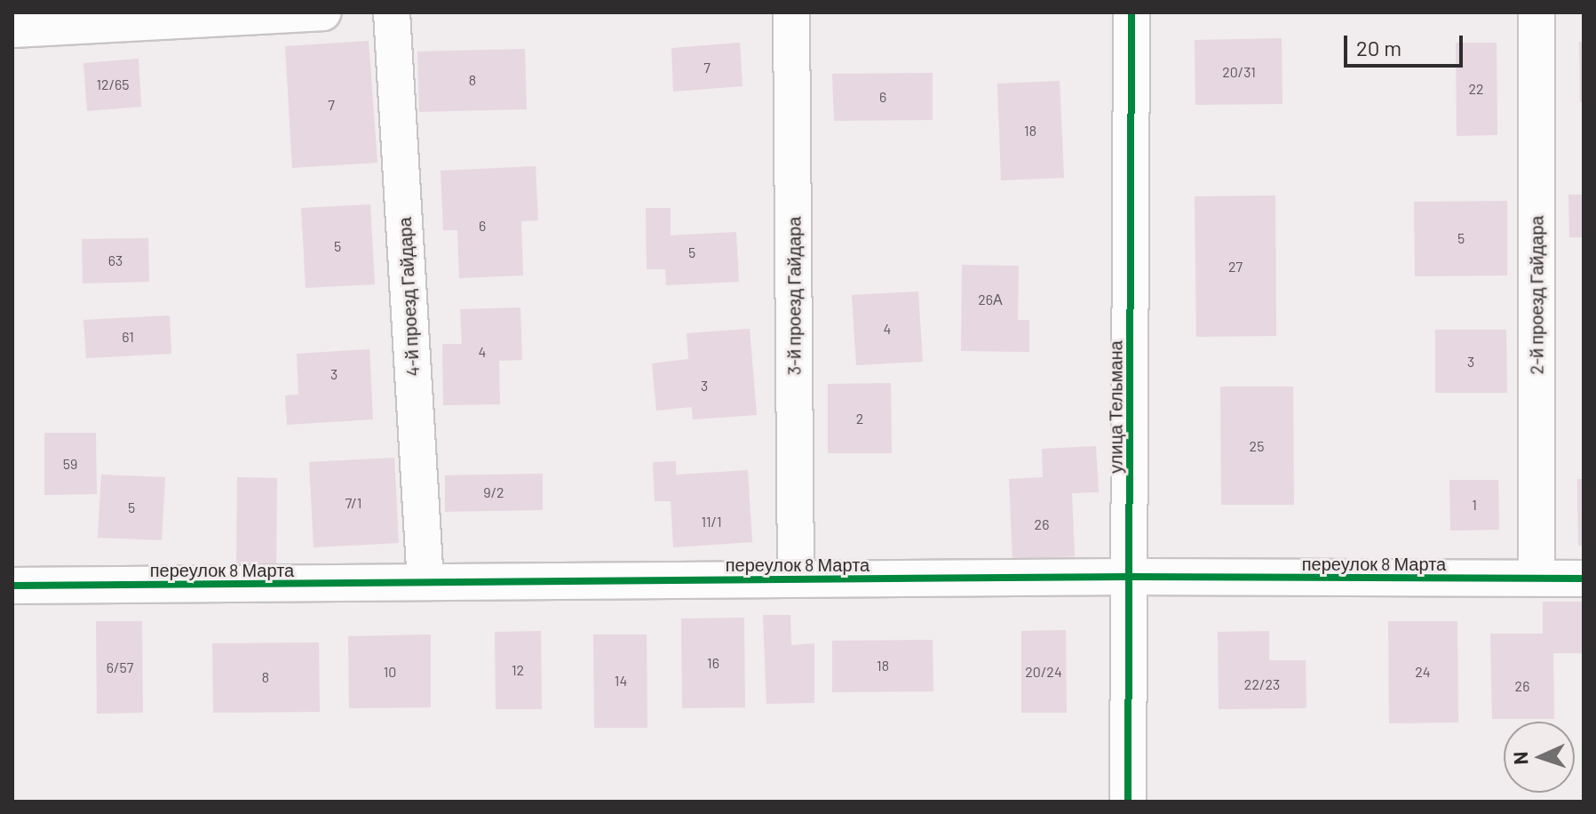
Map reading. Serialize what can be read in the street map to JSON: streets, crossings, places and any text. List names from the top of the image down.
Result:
{
  "streets": {
    "street": [
      "2-й проезд Гайдара",
      "3-й проезд Гайдара",
      "4-й проезд Гайдара",
      "улица Тельмана",
      "переулок 8 Марта"
    ]
  },
  "crossings": [
    ["2-й проезд Гайдара", "переулок 8 Марта"],
    ["3-й проезд Гайдара", "переулок 8 Марта"],
    ["4-й проезд Гайдара", "переулок 8 Марта"],
    ["улица Тельмана", "переулок 8 Марта"]
  ],
  "house_numbers": [
    "7",
    "20/31",
    "8",
    "12/65",
    "22",
    "6",
    "7",
    "18",
    "6",
    "5",
    "5",
    "5",
    "63",
    "27",
    "26А",
    "4",
    "61",
    "4",
    "3",
    "3",
    "3",
    "2",
    "25",
    "59",
    "9/2",
    "7/1",
    "1",
    "5",
    "11/1",
    "26",
    "16",
    "18",
    "6/57",
    "12",
    "10",
    "20/24",
    "24",
    "8",
    "14",
    "22/23",
    "26"
  ],
  "scale_bar": "20 m",
  "north": "left"
}
